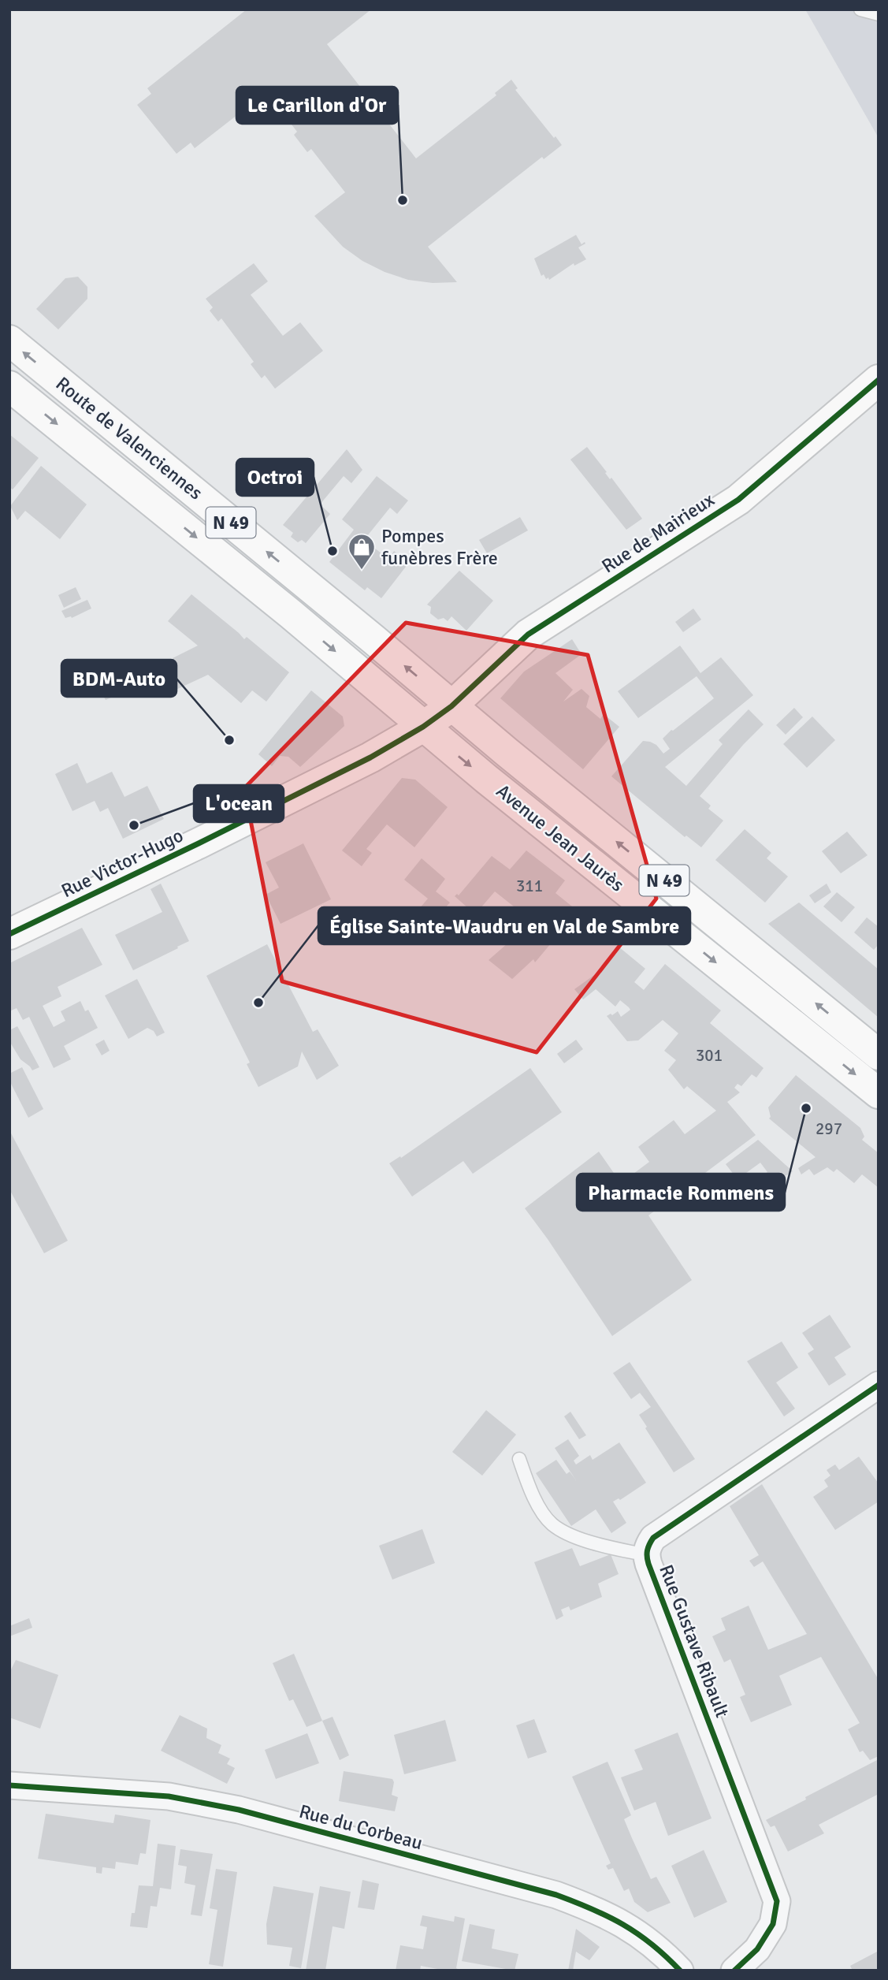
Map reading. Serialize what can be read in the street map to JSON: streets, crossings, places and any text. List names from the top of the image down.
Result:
{
  "streets": {
    "main road": [
      "Route de Valenciennes",
      "N 49",
      "Rue de Mairieux",
      "Avenue Jean Jaurès",
      "Rue Victor-Hugo"
    ],
    "street": ["Rue Gustave Ribault", "Rue du Corbeau"]
  },
  "crossings": [
    ["Route de Valenciennes", "Rue de Mairieux"],
    ["Route de Valenciennes", "Avenue Jean Jaurès"],
    ["Route de Valenciennes", "Rue Victor-Hugo"],
    ["Rue de Mairieux", "Avenue Jean Jaurès"],
    ["Rue de Mairieux", "Rue Victor-Hugo"],
    ["Avenue Jean Jaurès", "Rue Victor-Hugo"]
  ],
  "places": {
    "other": [
      "Le Carillon d'Or",
      "Octroi",
      "BDM-Auto",
      "L'ocean",
      "Église Sainte-Waudru en Val de Sambre",
      "Pharmacie Rommens"
    ],
    "shop": ["Pompes funèbres Frère"]
  },
  "house_numbers": ["311", "301", "297"]
}
